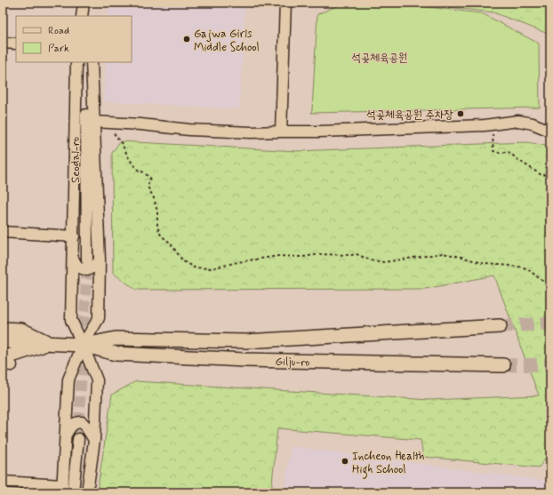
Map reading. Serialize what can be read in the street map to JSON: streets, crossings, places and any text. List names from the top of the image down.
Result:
{
  "streets": {
    "main road": ["Gilju-ro"],
    "street": ["Seodal-ro"]
  },
  "parks": ["석곶체육공원"],
  "places": ["Gajwa Girls Middle School", "석곶체육공원 주차장", "Incheon Health High School"],
  "legend": ["Road", "Park"]
}
